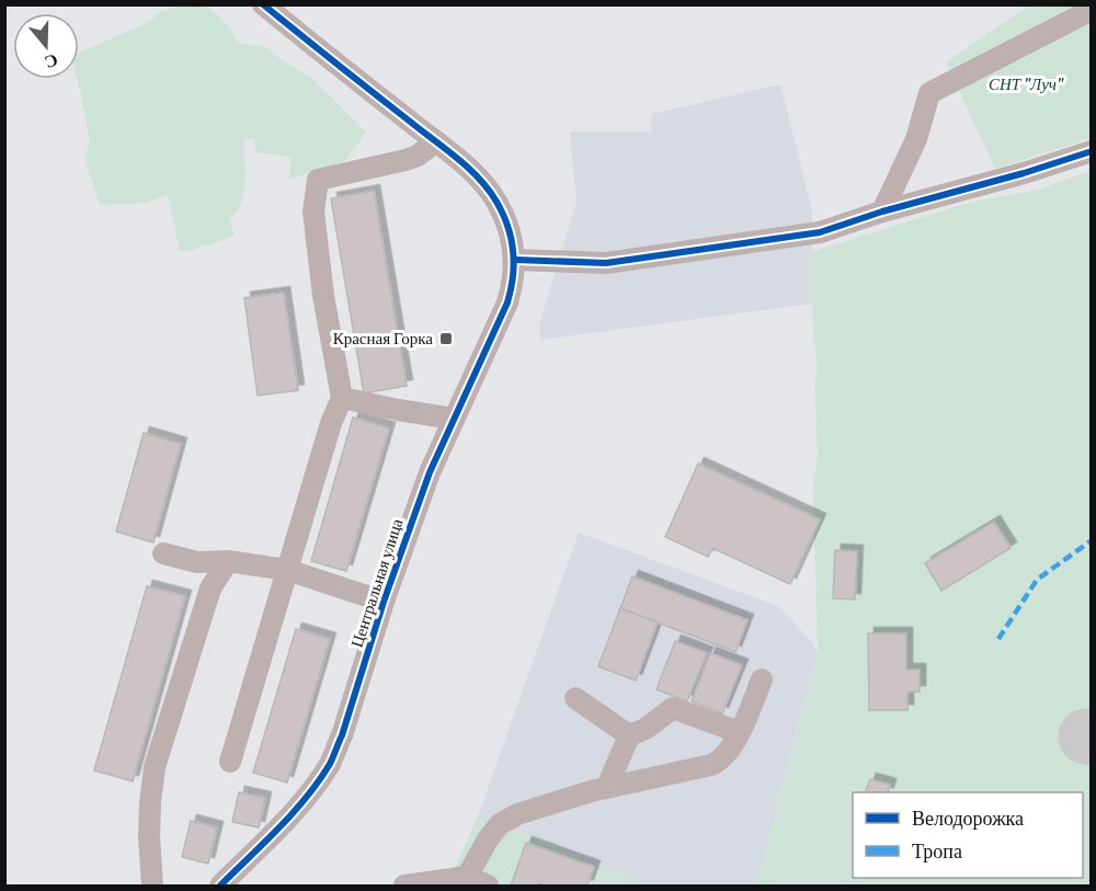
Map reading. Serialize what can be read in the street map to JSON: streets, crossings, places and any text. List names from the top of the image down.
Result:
{
  "streets": {
    "street": ["Центральная улица"]
  },
  "parks": ["СНТ \"Луч\""],
  "places": {
    "transit": ["Красная Горка"]
  },
  "legend": ["Велодорожка", "Тропа"],
  "north": "bottom"
}
